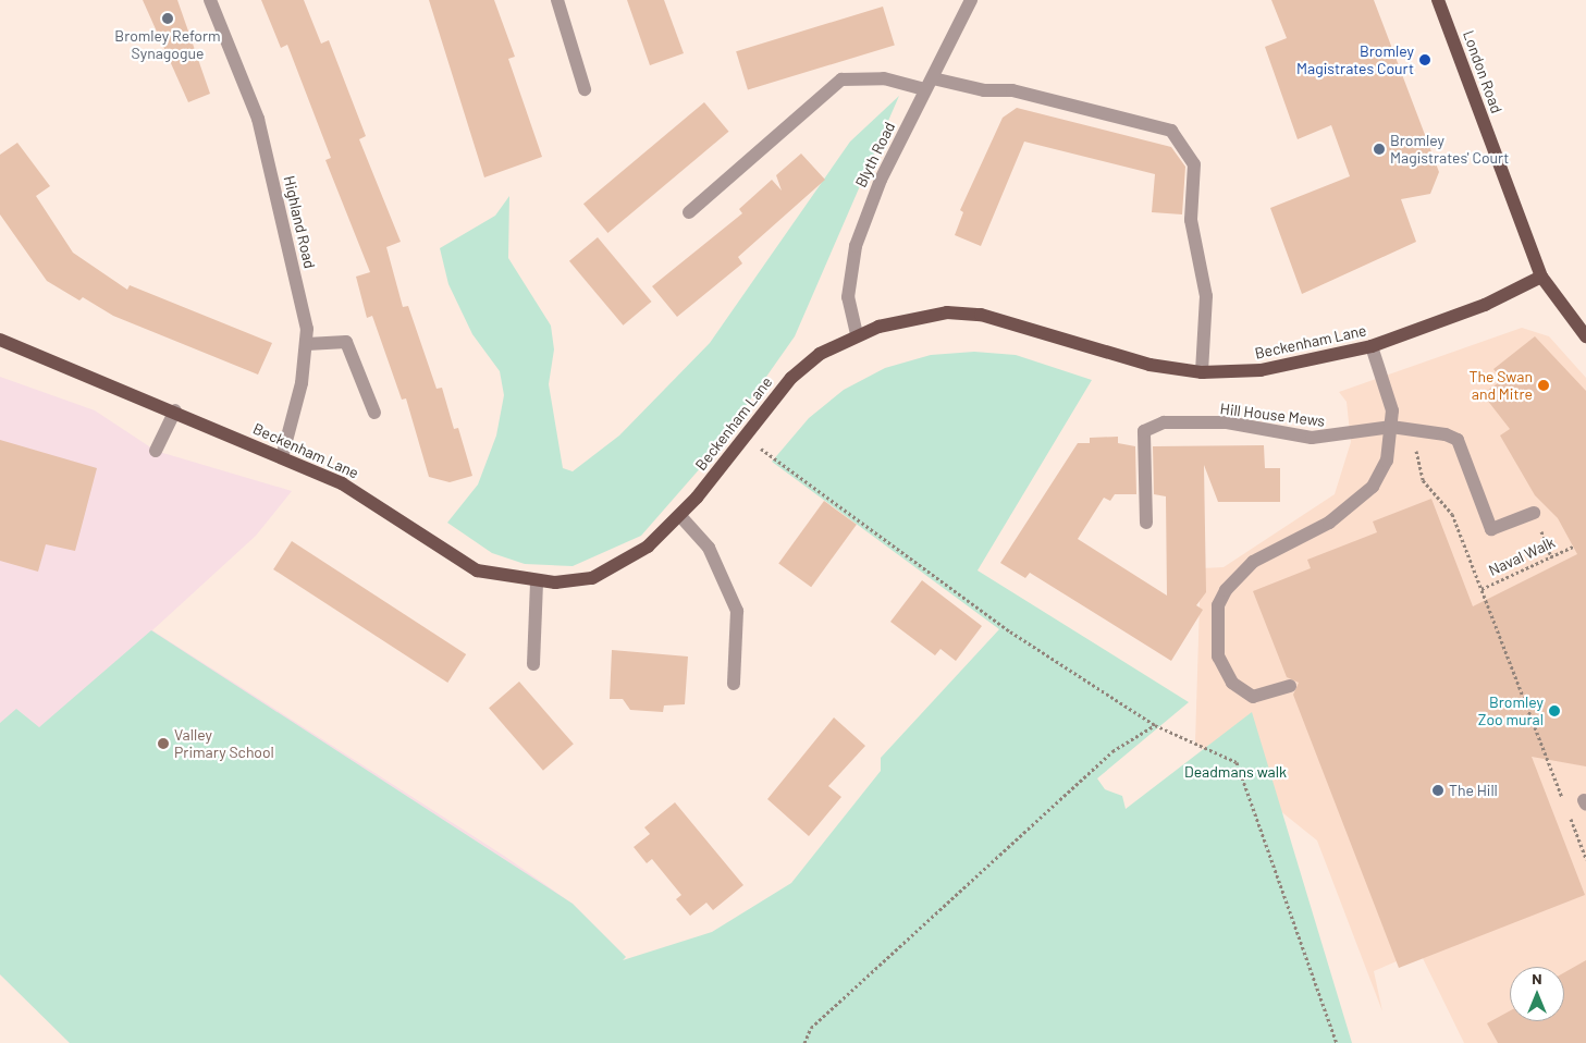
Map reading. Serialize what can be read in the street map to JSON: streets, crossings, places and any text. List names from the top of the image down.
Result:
{
  "streets": {
    "main road": ["London Road", "Beckenham Lane"],
    "street": ["Blyth Road", "Highland Road", "Hill House Mews"],
    "path": ["Naval Walk"]
  },
  "crossings": [
    ["London Road", "Beckenham Lane"],
    ["Blyth Road", "Beckenham Lane"],
    ["Highland Road", "Beckenham Lane"]
  ],
  "parks": ["Deadmans walk"],
  "places": [
    "Bromley Reform Synagogue",
    "Bromley Magistrates Court",
    "Bromley Magistrates' Court",
    "The Swan and Mitre",
    "Bromley Zoo mural",
    "Valley Primary School",
    "The Hill"
  ],
  "north": "top"
}
